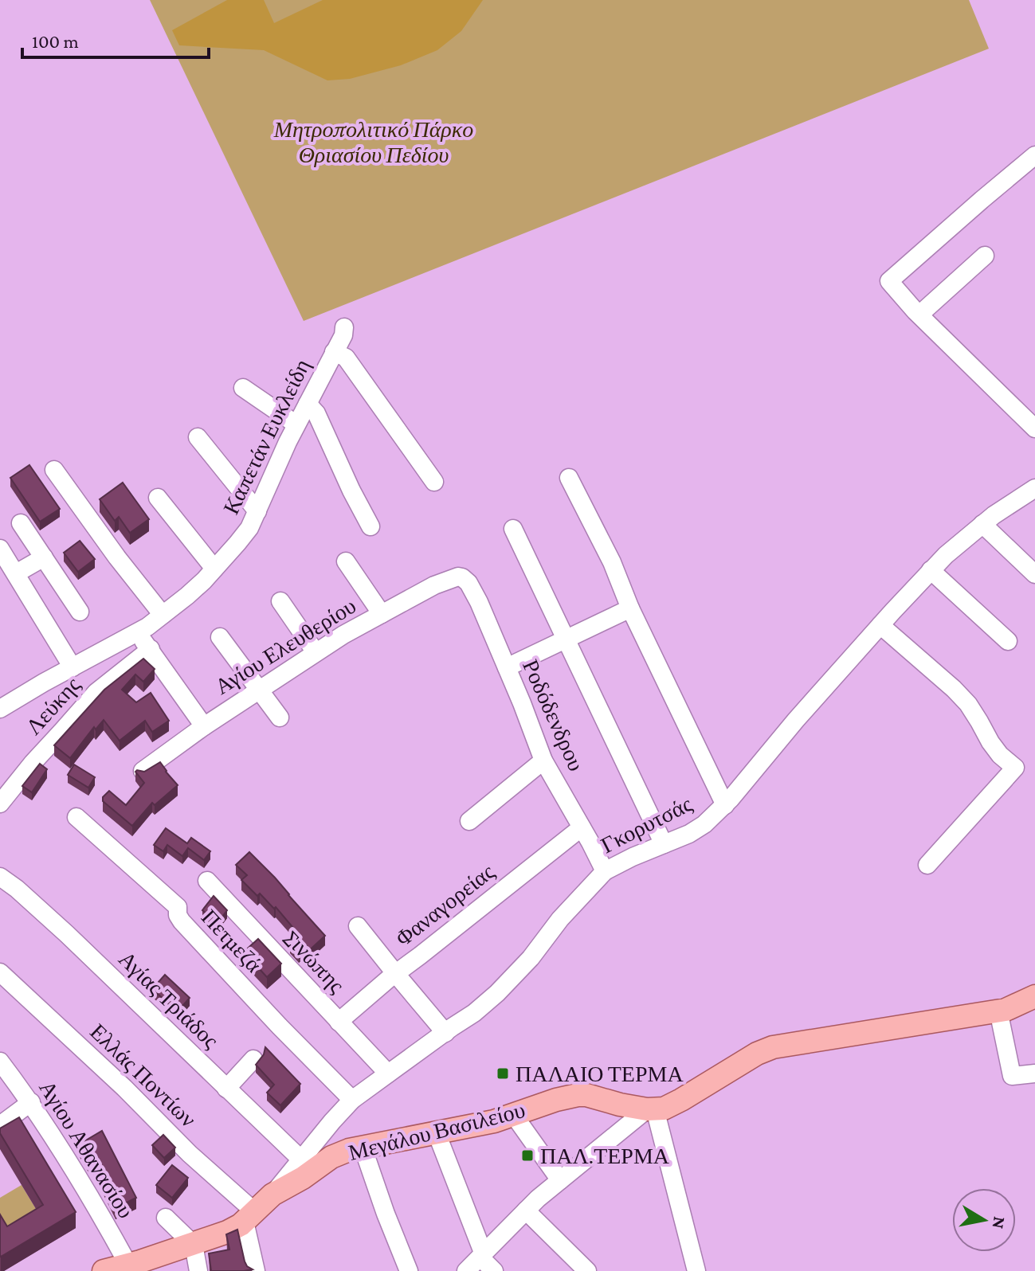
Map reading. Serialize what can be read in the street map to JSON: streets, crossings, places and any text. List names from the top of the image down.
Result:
{
  "streets": {
    "main road": ["Μεγάλου Βασιλείου"],
    "street": [
      "Καπετάν Ευκλείδη",
      "Αγίου Ελευθερίου",
      "Λεύκης",
      "Ροδόδενδρου",
      "Γκορυτσάς",
      "Φαναγορείας",
      "Πετμεζά",
      "Σινώπης",
      "Αγίας Τριάδος",
      "Ελλάς Ποντίων",
      "Αγίου Αθανασίου"
    ]
  },
  "crossings": [
    ["Αγίου Ελευθερίου", "Ροδόδενδρου"],
    ["Ροδόδενδρου", "Γκορυτσάς"],
    ["Ροδόδενδρου", "Φαναγορείας"],
    ["Γκορυτσάς", "Πετμεζά"],
    ["Γκορυτσάς", "Σινώπης"],
    ["Γκορυτσάς", "Αγίας Τριάδος"],
    ["Γκορυτσάς", "Μεγάλου Βασιλείου"],
    ["Φαναγορείας", "Σινώπης"],
    ["Ελλάς Ποντίων", "Μεγάλου Βασιλείου"],
    ["Μεγάλου Βασιλείου", "Αγίου Αθανασίου"]
  ],
  "parks": ["Μητροπολιτικό Πάρκο Θριασίου Πεδίου"],
  "places": {
    "transit": ["ΠΑΛΑΙΟ ΤΕΡΜΑ", "ΠΑΛ.ΤΕΡΜΑ"]
  },
  "scale_bar": "100 m",
  "north": "right"
}
